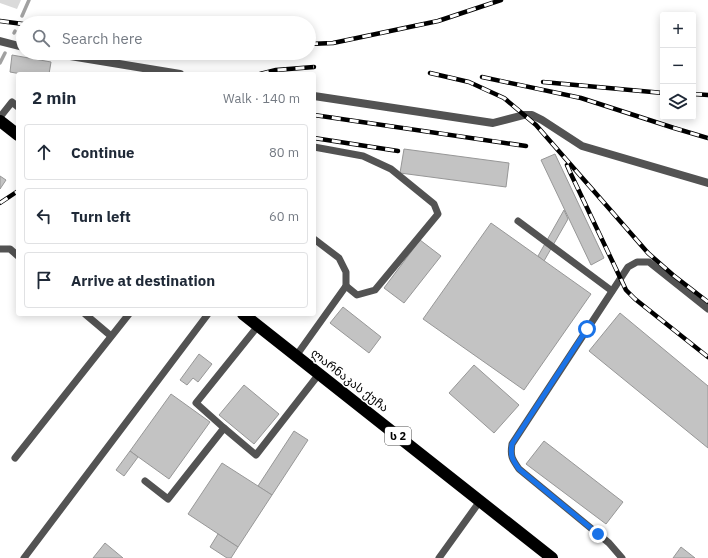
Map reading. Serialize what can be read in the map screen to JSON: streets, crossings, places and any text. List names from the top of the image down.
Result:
{
  "streets": {
    "highway": ["ლარნაკას ქუჩა", "ს 2"]
  },
  "page": {
    "map_buttons": ["+", "−"],
    "search": "Search here",
    "heading": ["2 min", "Walk · 140 m"],
    "list": [
      ["Continue", "80 m"],
      ["Turn left", "60 m"],
      "Arrive at destination"
    ]
  }
}
